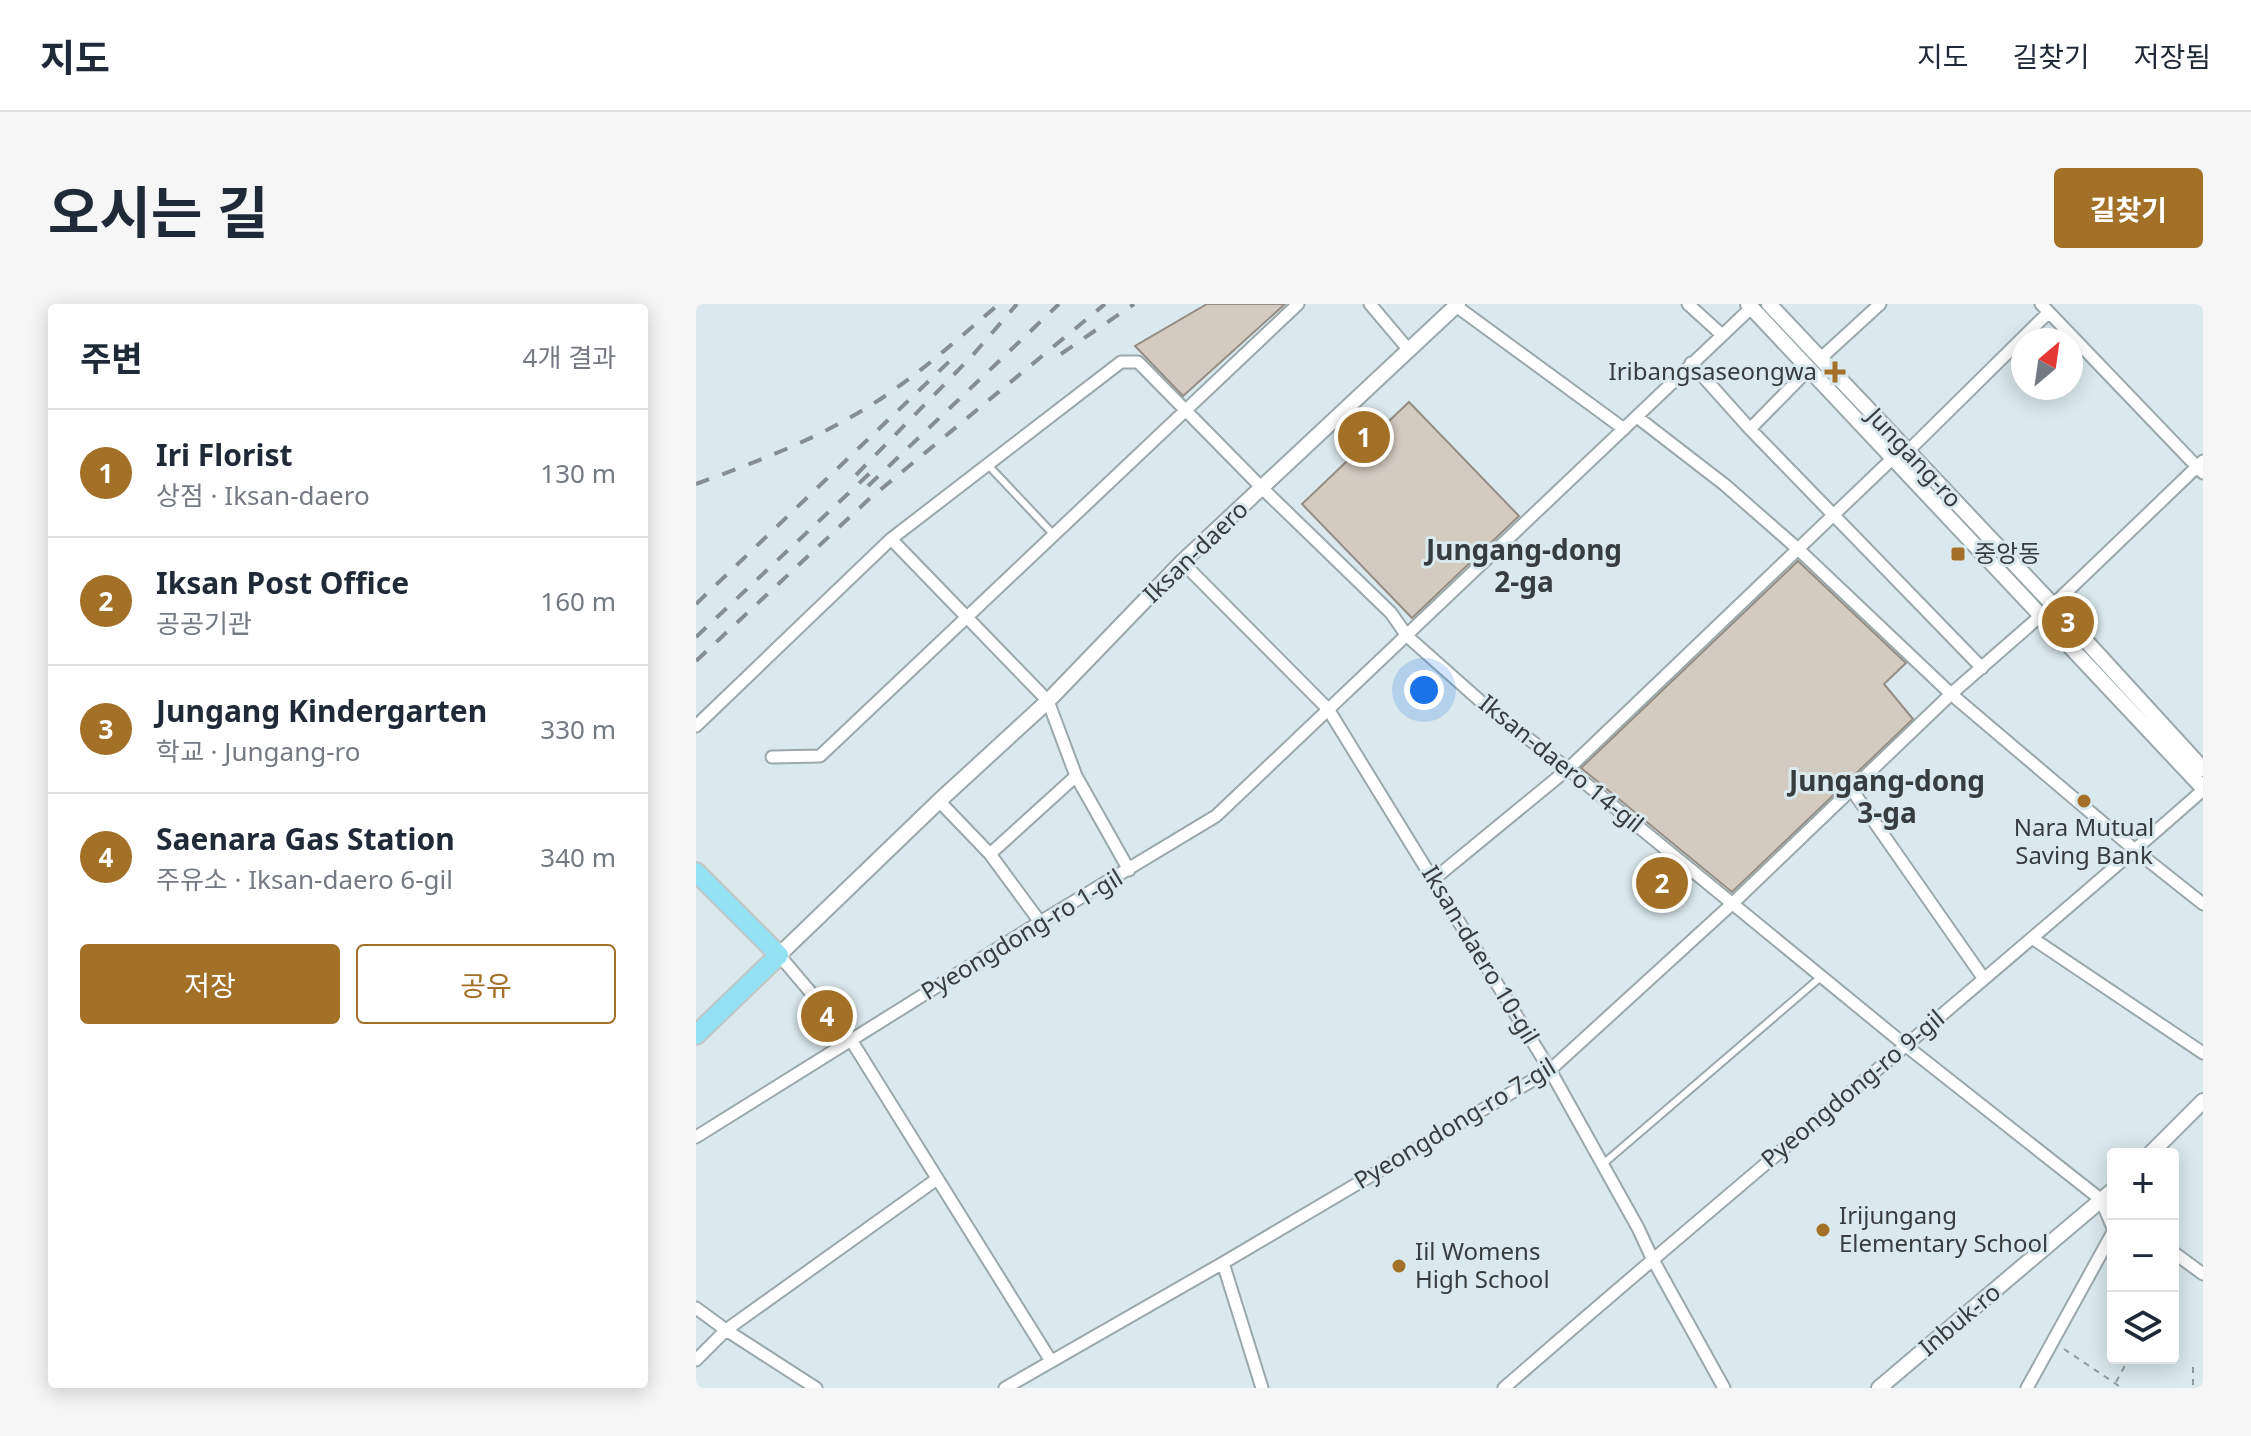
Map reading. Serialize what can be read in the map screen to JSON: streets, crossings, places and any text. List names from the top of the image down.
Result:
{
  "streets": {
    "main road": ["Iksan-daero"],
    "street": [
      "Jungang-ro",
      "Iksan-daero 14-gil",
      "Pyeongdong-ro 1-gil",
      "Iksan-daero 10-gil",
      "Pyeongdong-ro 9-gil",
      "Pyeongdong-ro 7-gil",
      "Inbuk-ro"
    ]
  },
  "crossings": [
    ["Jungang-ro", "Iksan-daero"],
    ["Jungang-ro", "Iksan-daero 14-gil"],
    ["Jungang-ro", "Pyeongdong-ro 1-gil"],
    ["Jungang-ro", "Iksan-daero 10-gil"],
    ["Jungang-ro", "Pyeongdong-ro 9-gil"],
    ["Jungang-ro", "Pyeongdong-ro 7-gil"],
    ["Iksan-daero", "Iksan-daero 14-gil"],
    ["Iksan-daero", "Iksan-daero 10-gil"],
    ["Iksan-daero 14-gil", "Pyeongdong-ro 9-gil"],
    ["Iksan-daero 14-gil", "Pyeongdong-ro 7-gil"],
    ["Pyeongdong-ro 1-gil", "Iksan-daero 10-gil"],
    ["Iksan-daero 10-gil", "Pyeongdong-ro 9-gil"],
    ["Iksan-daero 10-gil", "Pyeongdong-ro 7-gil"]
  ],
  "districts": ["Jungang-dong 2-ga", "Jungang-dong 3-ga"],
  "places": {
    "health": ["Iribangsaseongwa"],
    "transit": ["중앙동"],
    "other": ["Nara Mutual Saving Bank", "Irijungang Elementary School", "Iil Womens High School"]
  },
  "north": "top right",
  "page": {
    "header": "지도",
    "nav": ["지도", "길찾기", "저장됨"],
    "title": "오시는 길",
    "buttons": [
      "길찾기",
      ["저장", "공유"]
    ],
    "heading": ["주변", "4개 결과"],
    "pins": [
      "1",
      "3",
      "2",
      "4"
    ],
    "list": [
      {
        "mark": "1",
        "name": "Iri Florist",
        "note": "상점 · Iksan-daero",
        "value": "130 m"
      },
      {
        "mark": "2",
        "name": "Iksan Post Office",
        "note": "공공기관",
        "value": "160 m"
      },
      {
        "mark": "3",
        "name": "Jungang Kindergarten",
        "note": "학교 · Jungang-ro",
        "value": "330 m"
      },
      {
        "mark": "4",
        "name": "Saenara Gas Station",
        "note": "주유소 · Iksan-daero 6-gil",
        "value": "340 m"
      }
    ],
    "map_buttons": ["+", "−"]
  }
}
